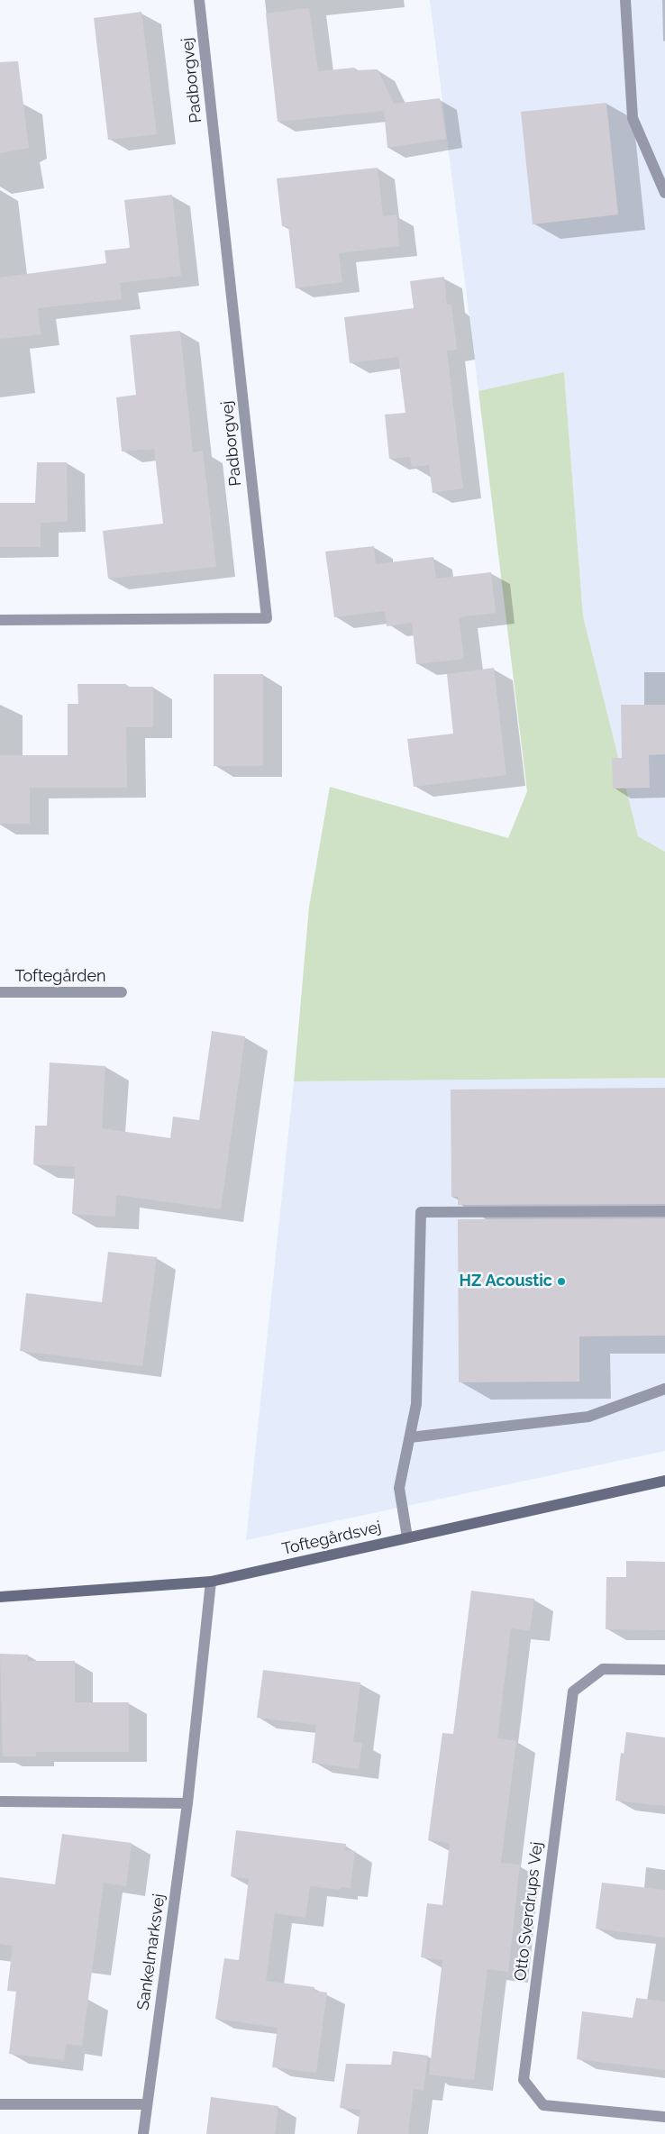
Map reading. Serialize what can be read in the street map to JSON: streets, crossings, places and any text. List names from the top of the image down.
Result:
{
  "streets": {
    "street": [
      "Padborgvej",
      "Toftegården",
      "Toftegårdsvej",
      "Otto Sverdrups Vej",
      "Sankelmarksvej"
    ]
  },
  "crossings": [
    ["Toftegårdsvej", "Sankelmarksvej"]
  ],
  "places": ["HZ Acoustic"]
}
